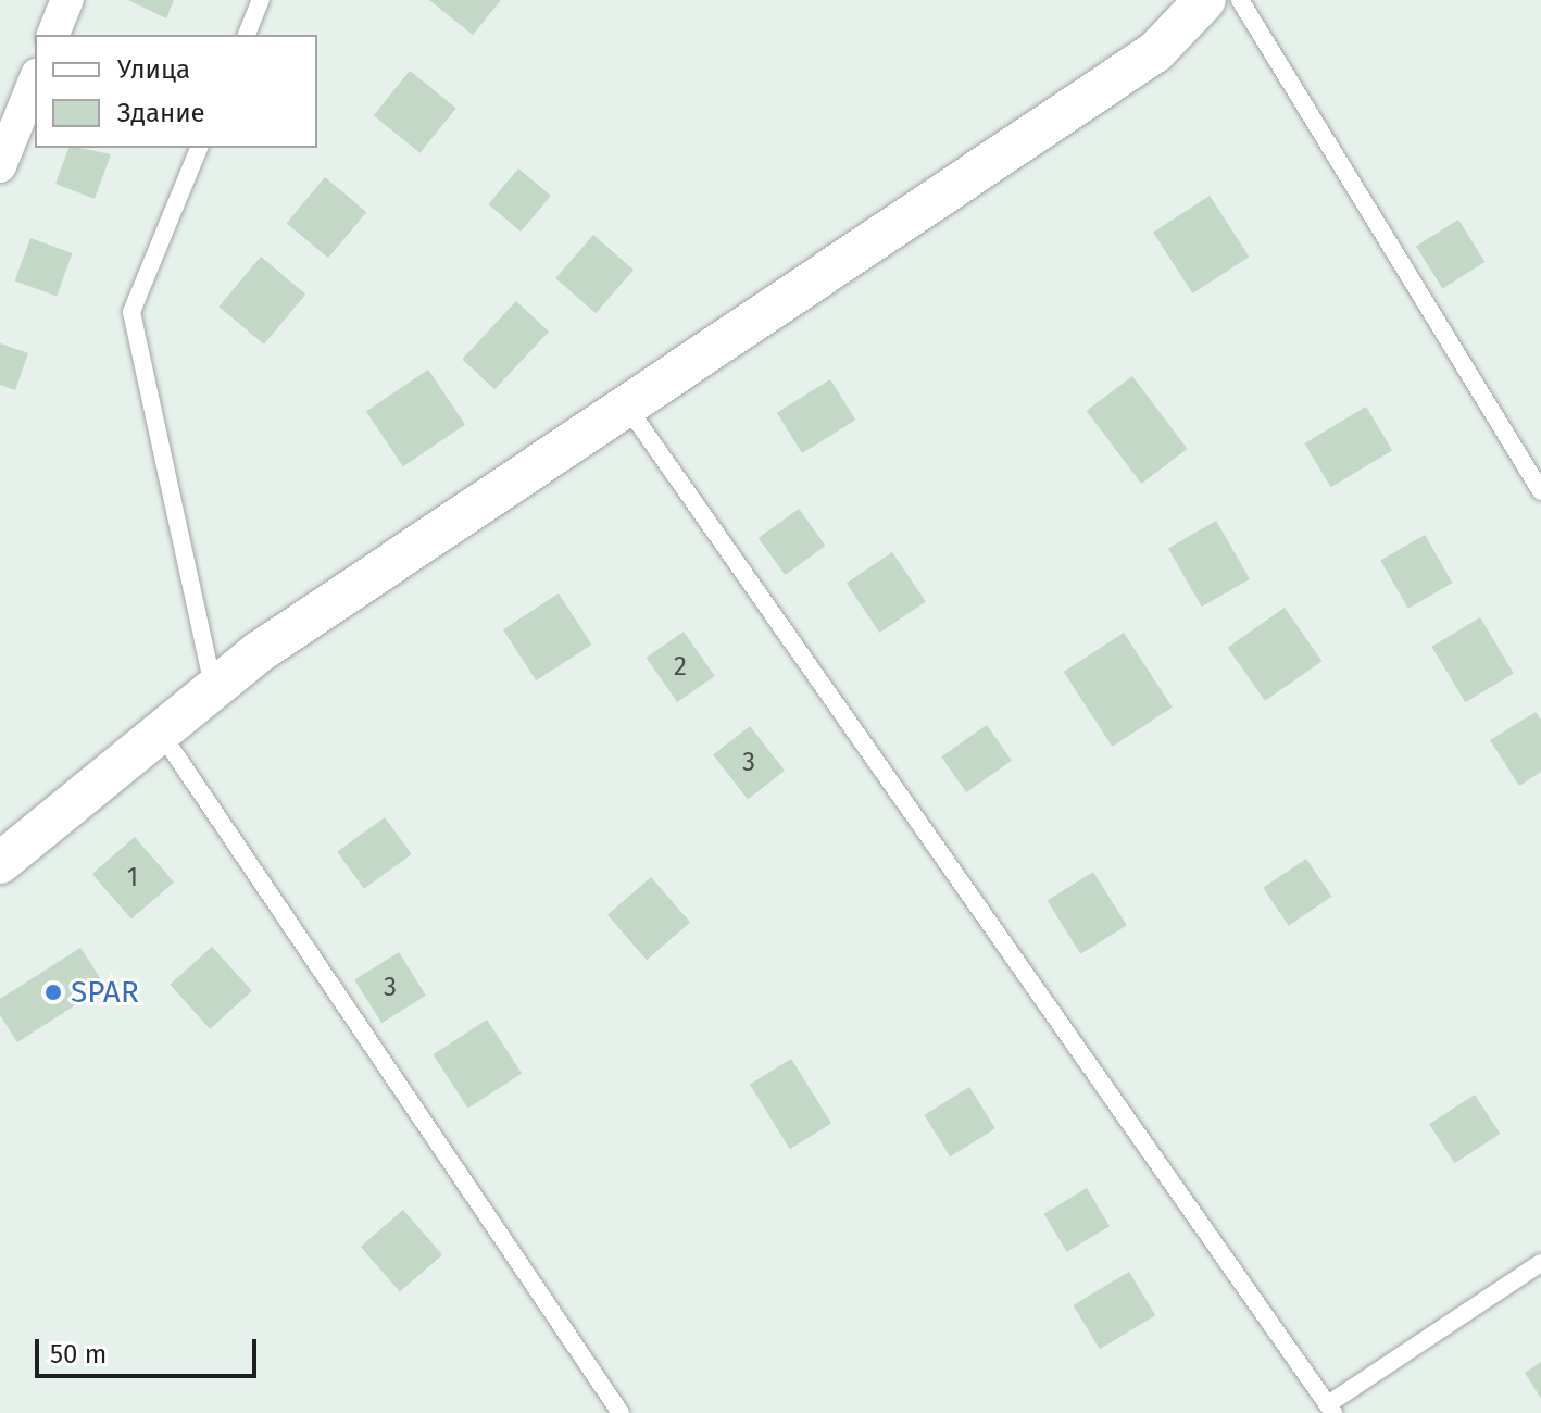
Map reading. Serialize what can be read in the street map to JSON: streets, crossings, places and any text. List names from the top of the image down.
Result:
{
  "places": ["SPAR"],
  "house_numbers": [
    "2",
    "3",
    "1",
    "3"
  ],
  "legend": ["Улица", "Здание"],
  "scale_bar": "50 m"
}
